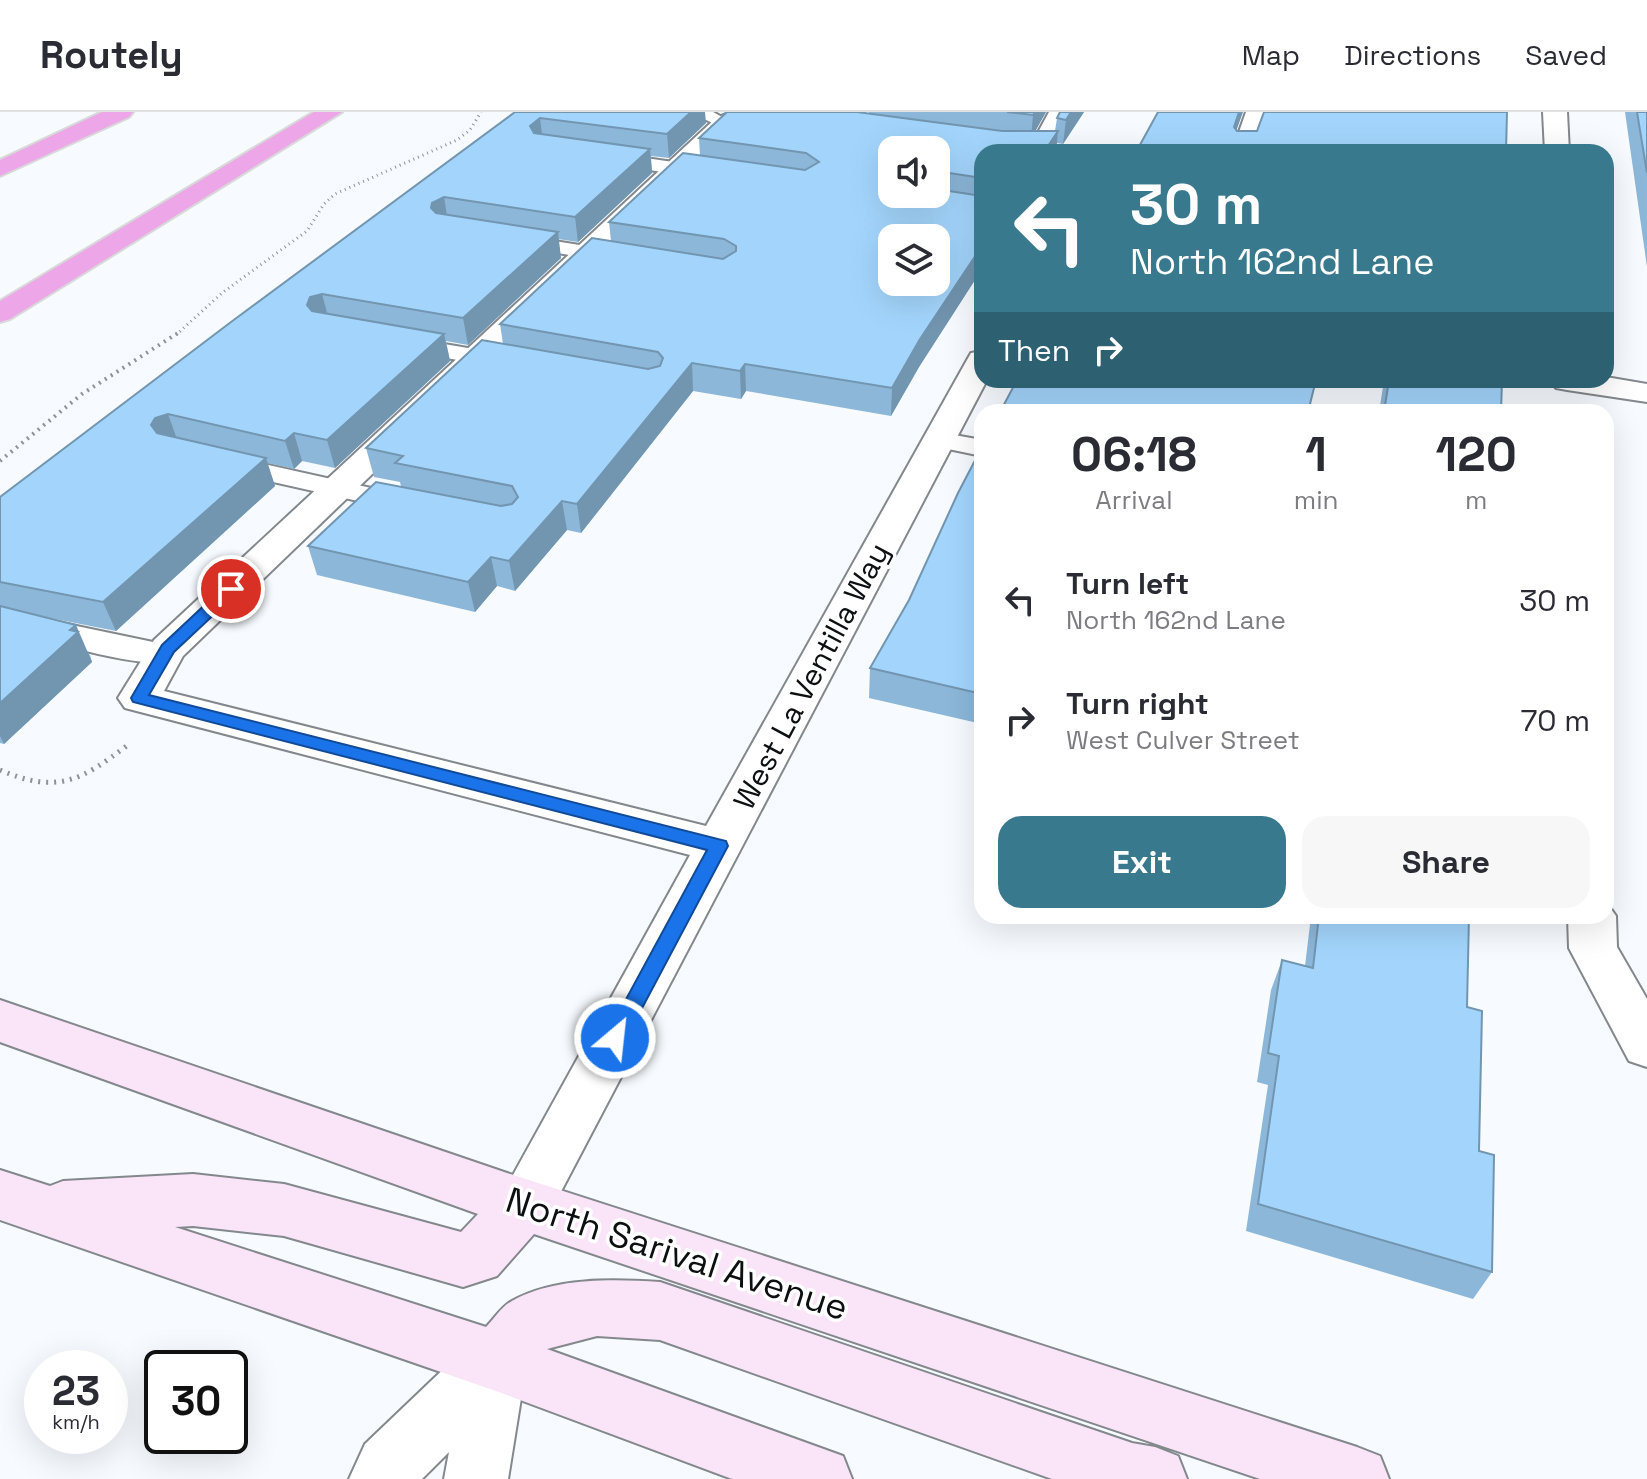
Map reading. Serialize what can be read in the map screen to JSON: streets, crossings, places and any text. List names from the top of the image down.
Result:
{
  "streets": {
    "main road": ["North Sarival Avenue"],
    "street": ["West La Ventilla Way"]
  },
  "crossings": [
    ["West La Ventilla Way", "North Sarival Avenue"]
  ],
  "page": {
    "header": "Routely",
    "nav": ["Map", "Directions", "Saved"],
    "turn": ["30 m", "North 162nd Lane"],
    "then": "Then",
    "eta": [
      "06:18",
      "Arrival",
      "1",
      "min",
      "120",
      "m"
    ],
    "list": [
      {
        "name": "Turn left",
        "note": "North 162nd Lane",
        "value": "30 m"
      },
      {
        "name": "Turn right",
        "note": "West Culver Street",
        "value": "70 m"
      }
    ],
    "buttons": ["Exit", "Share"],
    "speed": "23 km/h",
    "limit": "30"
  }
}
